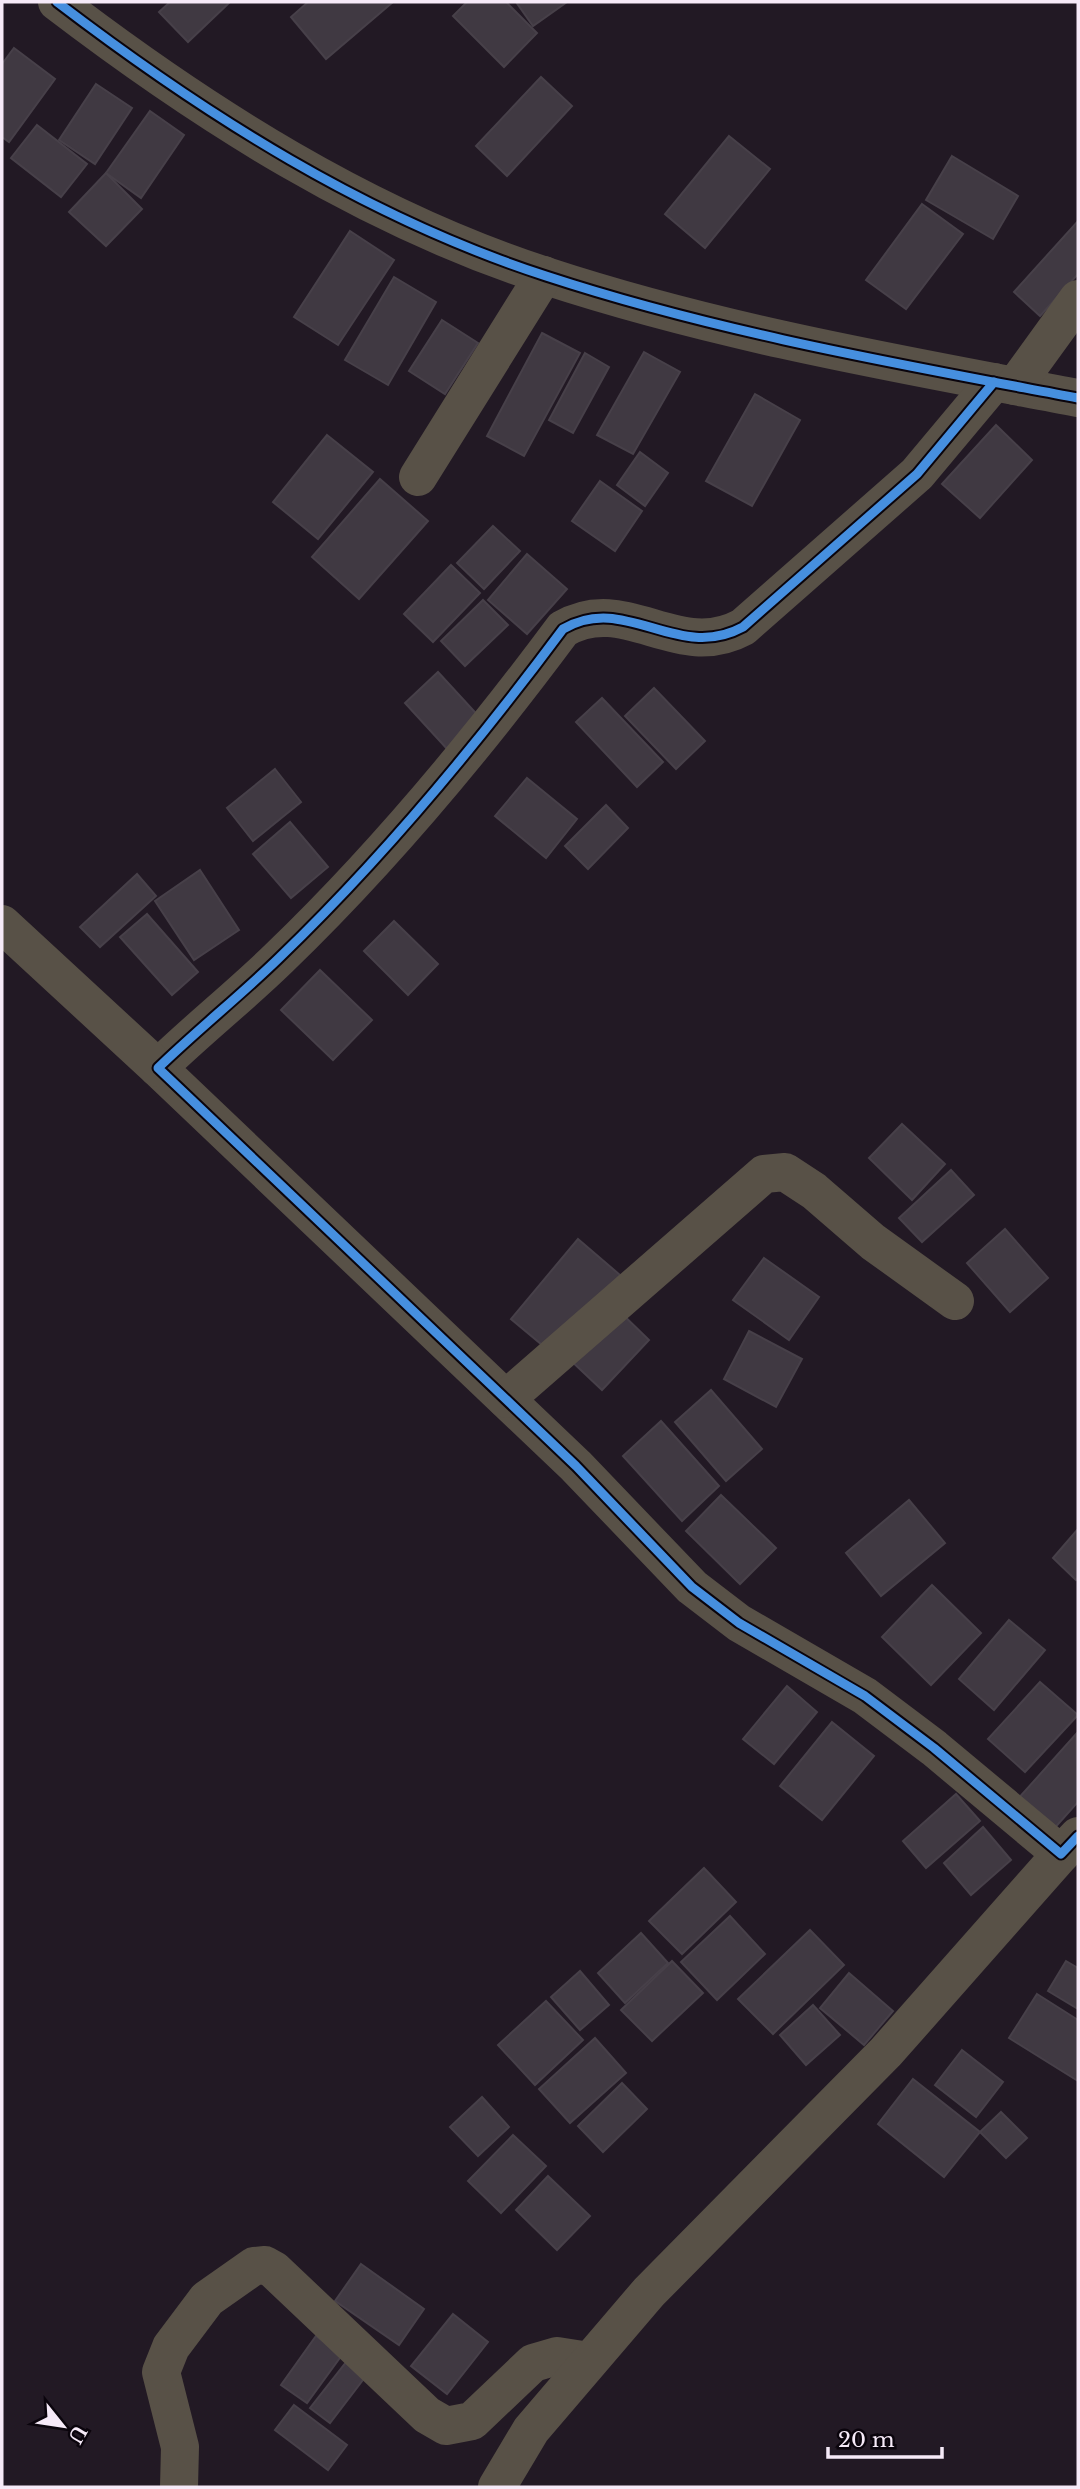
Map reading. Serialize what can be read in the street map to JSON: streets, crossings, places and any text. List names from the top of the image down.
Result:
{
  "scale_bar": "20 m",
  "north": "bottom right"
}
